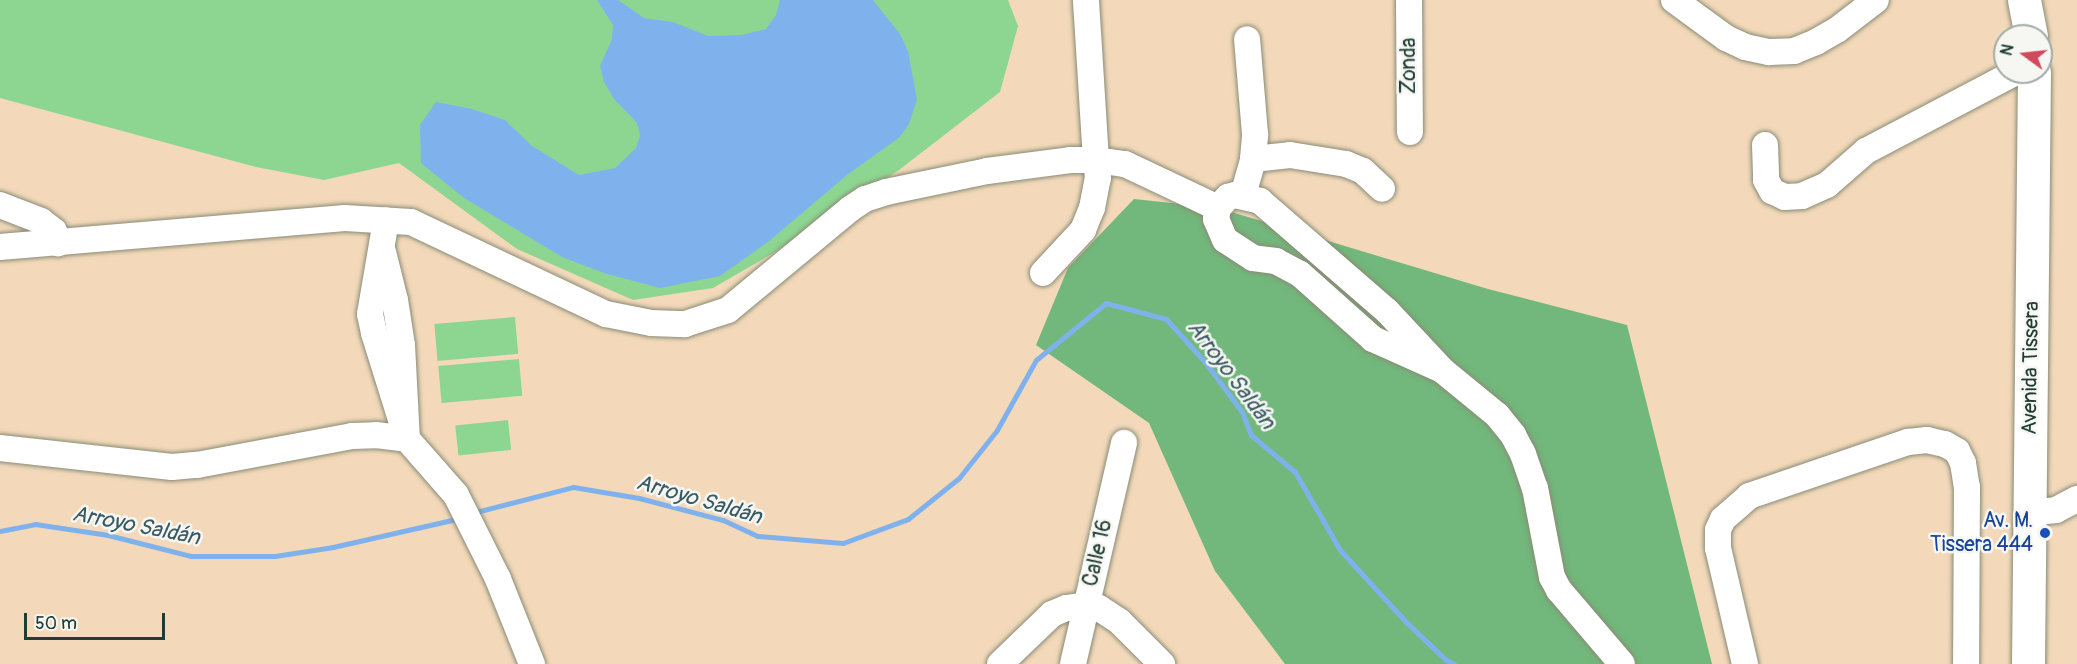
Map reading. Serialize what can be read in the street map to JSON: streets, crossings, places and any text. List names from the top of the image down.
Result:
{
  "streets": {
    "main road": ["Avenida Tissera"],
    "street": ["Zonda", "Calle 16"]
  },
  "water": ["Arroyo Saldán"],
  "places": ["Av. M. Tissera 444"],
  "scale_bar": "50 m",
  "north": "left"
}
